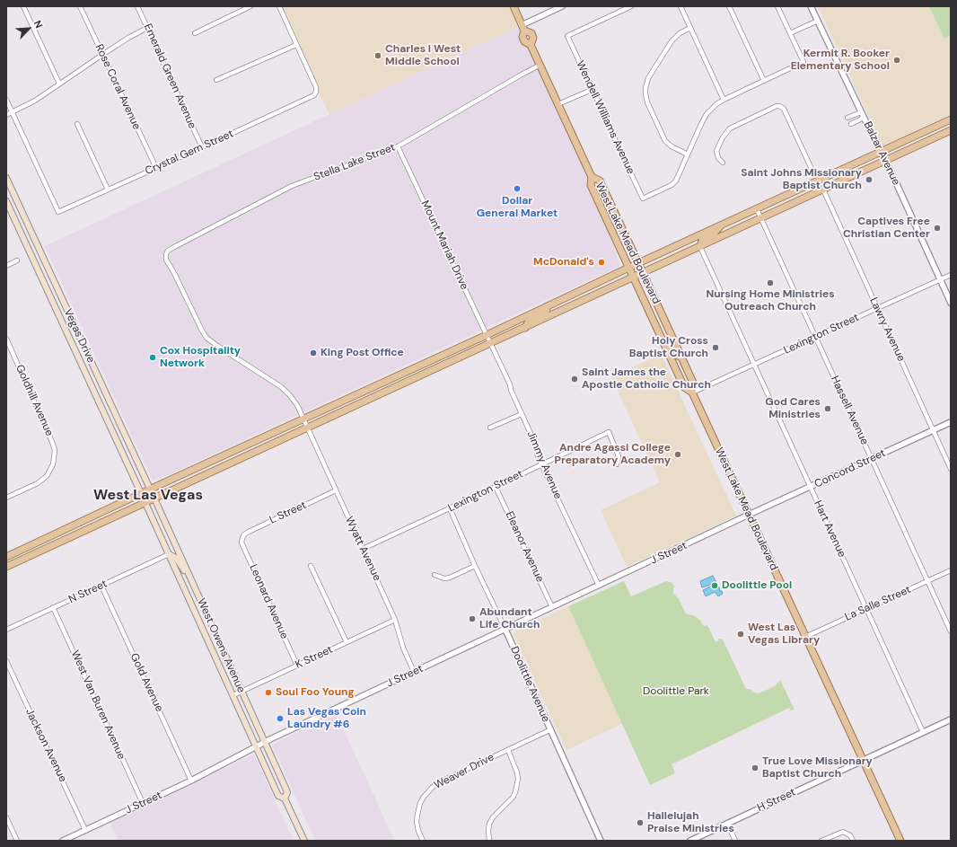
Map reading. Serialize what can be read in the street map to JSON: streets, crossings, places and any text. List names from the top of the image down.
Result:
{
  "streets": {
    "main road": ["West Lake Mead Boulevard", "Vegas Drive", "West Owens Avenue"],
    "street": [
      "Emerald Green Avenue",
      "Rose Coral Avenue",
      "Wendell Williams Avenue",
      "Crystal Gem Street",
      "Balzar Avenue",
      "Stella Lake Street",
      "Mount Mariah Drive",
      "Lawry Avenue",
      "Lexington Street",
      "Goldhill Avenue",
      "Hassell Avenue",
      "Jimmy Avenue",
      "Concord Street",
      "L Street",
      "Hart Avenue",
      "Eleanor Avenue",
      "Wyatt Avenue",
      "J Street",
      "N Street",
      "Leonard Avenue",
      "La Salle Street",
      "K Street",
      "Gold Avenue",
      "Doolittle Avenue",
      "West Van Buren Avenue",
      "Jackson Avenue",
      "Weaver Drive",
      "H Street"
    ]
  },
  "crossings": [
    ["Emerald Green Avenue", "Crystal Gem Street"],
    ["Rose Coral Avenue", "Crystal Gem Street"],
    ["Balzar Avenue", "Lexington Street"],
    ["Stella Lake Street", "West Lake Mead Boulevard"],
    ["Stella Lake Street", "Mount Mariah Drive"],
    ["Stella Lake Street", "Wyatt Avenue"],
    ["West Lake Mead Boulevard", "Lexington Street"],
    ["West Lake Mead Boulevard", "Concord Street"],
    ["West Lake Mead Boulevard", "J Street"],
    ["West Lake Mead Boulevard", "La Salle Street"],
    ["West Lake Mead Boulevard", "H Street"],
    ["Mount Mariah Drive", "Jimmy Avenue"],
    ["Lawry Avenue", "Lexington Street"],
    ["Lawry Avenue", "Concord Street"],
    ["Lexington Street", "Hassell Avenue"],
    ["Lexington Street", "Jimmy Avenue"],
    ["Lexington Street", "Hart Avenue"],
    ["Lexington Street", "Eleanor Avenue"],
    ["Lexington Street", "Wyatt Avenue"],
    ["Lexington Street", "Doolittle Avenue"],
    ["Vegas Drive", "West Owens Avenue"],
    ["Hassell Avenue", "Concord Street"],
    ["Hassell Avenue", "La Salle Street"],
    ["Jimmy Avenue", "J Street"],
    ["Concord Street", "Hart Avenue"],
    ["Concord Street", "J Street"],
    ["L Street", "Wyatt Avenue"],
    ["L Street", "Leonard Avenue"],
    ["Hart Avenue", "La Salle Street"],
    ["Hart Avenue", "H Street"],
    ["Eleanor Avenue", "J Street"],
    ["Wyatt Avenue", "J Street"],
    ["Wyatt Avenue", "K Street"],
    ["J Street", "West Owens Avenue"],
    ["J Street", "Gold Avenue"],
    ["J Street", "Doolittle Avenue"],
    ["J Street", "West Van Buren Avenue"],
    ["J Street", "Jackson Avenue"],
    ["N Street", "West Owens Avenue"],
    ["N Street", "Gold Avenue"],
    ["N Street", "West Van Buren Avenue"],
    ["Leonard Avenue", "K Street"],
    ["West Owens Avenue", "K Street"],
    ["Doolittle Avenue", "Weaver Drive"]
  ],
  "districts": ["West Las Vegas"],
  "parks": ["Doolittle Park"],
  "places": [
    "Charles I West Middle School",
    "Kermit R. Booker Elementary School",
    "Saint Johns Missionary Baptist Church",
    "Dollar General Market",
    "Captives Free Christian Center",
    "McDonald's",
    "Nursing Home Ministries Outreach Church",
    "Holy Cross Baptist Church",
    "King Post Office",
    "Cox Hospitality Network",
    "Saint James the Apostle Catholic Church",
    "God Cares Ministries",
    "Andre Agassi College Preparatory Academy",
    "Doolittle Pool",
    "Abundant Life Church",
    "West Las Vegas Library",
    "Soul Foo Young",
    "Las Vegas Coin Laundry #6",
    "True Love Missionary Baptist Church",
    "Hallelujah Praise Ministries"
  ],
  "north": "top right"
}
